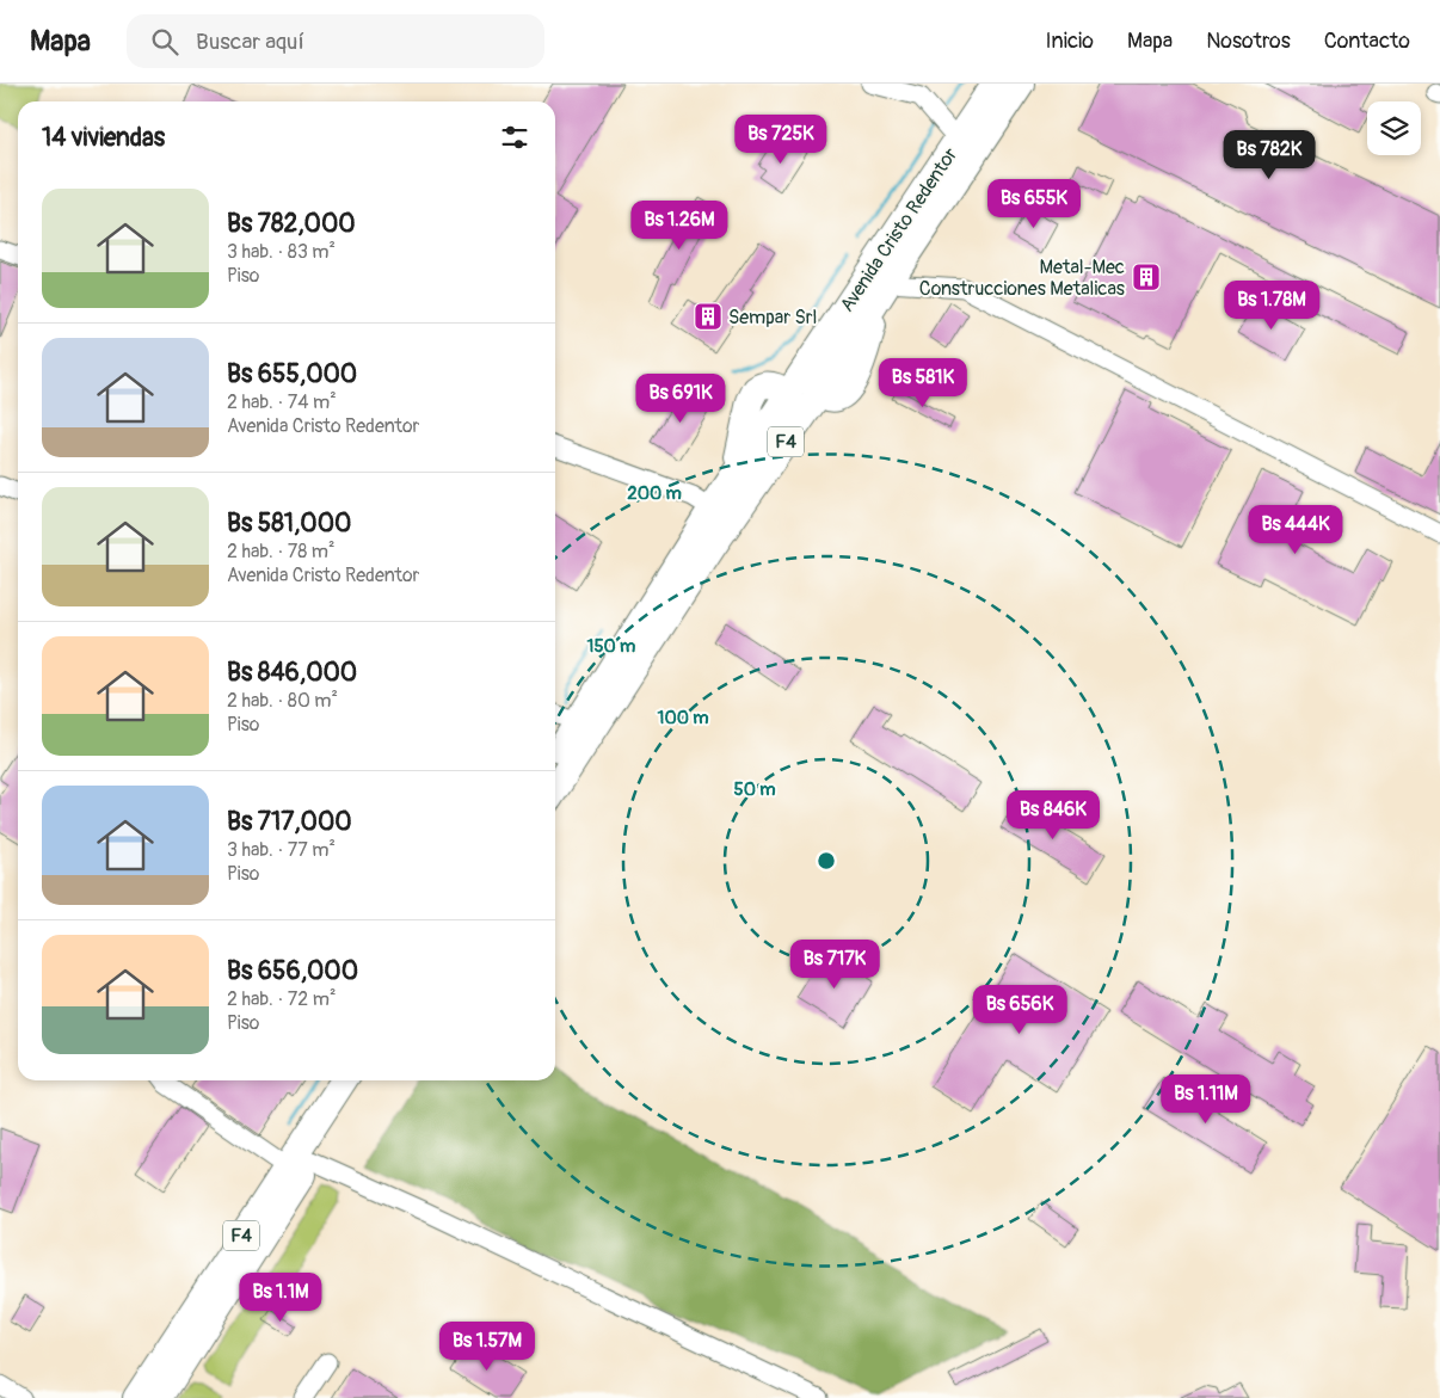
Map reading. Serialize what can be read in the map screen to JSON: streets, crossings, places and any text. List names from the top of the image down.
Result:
{
  "streets": {
    "highway": ["Avenida Cristo Redentor", "F4"]
  },
  "places": {
    "building": ["Metal-Mec Construcciones Metalicas", "Sempar Srl"]
  },
  "page": {
    "header": "Mapa",
    "search": "Buscar aquí",
    "nav": [
      "Inicio",
      "Mapa",
      "Nosotros",
      "Contacto"
    ],
    "heading": "14 viviendas",
    "price": [
      "Bs 725K",
      "Bs 782K",
      "Bs 655K",
      "Bs 1.26M",
      "Bs 1.78M",
      "Bs 581K",
      "Bs 691K",
      "Bs 444K",
      "Bs 846K",
      "Bs 717K",
      "Bs 656K",
      "Bs 1.11M",
      "Bs 1.1M",
      "Bs 1.57M"
    ],
    "list": [
      {
        "name": "Bs 782,000",
        "note": "3 hab. · 83 m² · Piso"
      },
      {
        "name": "Bs 655,000",
        "note": "2 hab. · 74 m² · Avenida Cristo Redentor"
      },
      {
        "name": "Bs 581,000",
        "note": "2 hab. · 78 m² · Avenida Cristo Redentor"
      },
      {
        "name": "Bs 846,000",
        "note": "2 hab. · 80 m² · Piso"
      },
      {
        "name": "Bs 717,000",
        "note": "3 hab. · 77 m² · Piso"
      },
      {
        "name": "Bs 656,000",
        "note": "2 hab. · 72 m² · Piso"
      }
    ]
  },
  "rings": [
    "200 m",
    "150 m",
    "100 m",
    "50 m"
  ]
}
